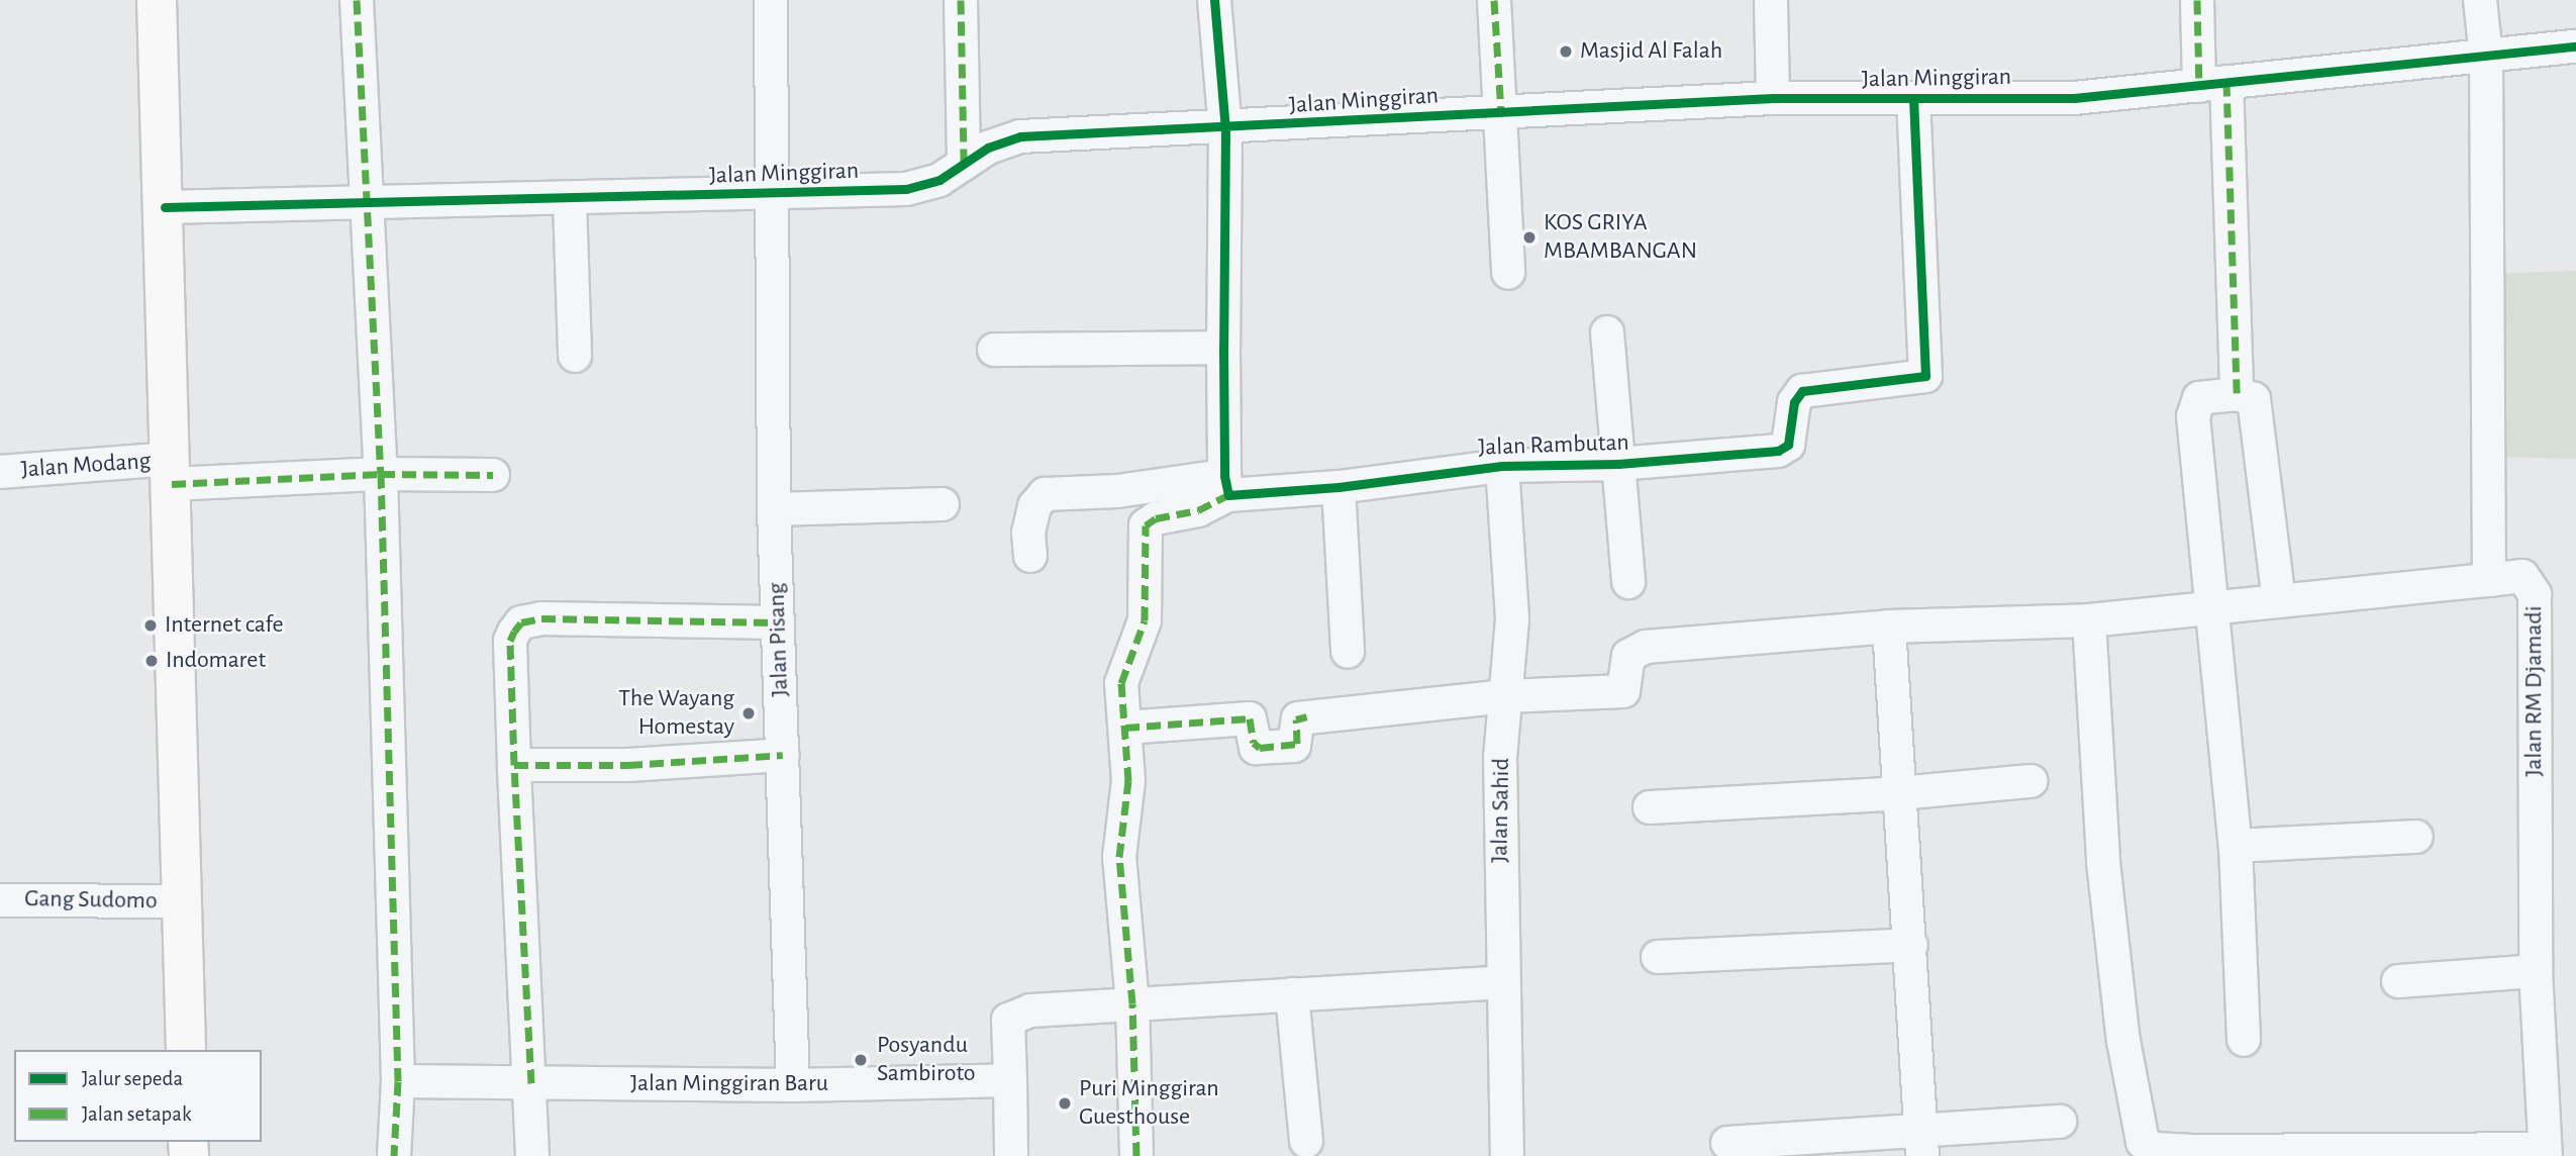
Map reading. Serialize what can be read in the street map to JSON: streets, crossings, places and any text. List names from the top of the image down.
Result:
{
  "streets": {
    "street": [
      "Jalan Minggiran",
      "Jalan Rambutan",
      "Jalan Modang",
      "Jalan Pisang",
      "Jalan RM Djamadi",
      "Jalan Sahid",
      "Gang Sudomo",
      "Jalan Minggiran Baru"
    ]
  },
  "crossings": [
    ["Jalan Minggiran", "Jalan Rambutan"],
    ["Jalan Minggiran", "Jalan Pisang"],
    ["Jalan Rambutan", "Jalan Sahid"],
    ["Jalan Pisang", "Jalan Minggiran Baru"]
  ],
  "places": [
    "Masjid Al Falah",
    "KOS GRIYA MBAMBANGAN",
    "Internet cafe",
    "Indomaret",
    "The Wayang Homestay",
    "Posyandu Sambiroto",
    "Puri Minggiran Guesthouse"
  ],
  "legend": ["Jalur sepeda", "Jalan setapak"]
}
